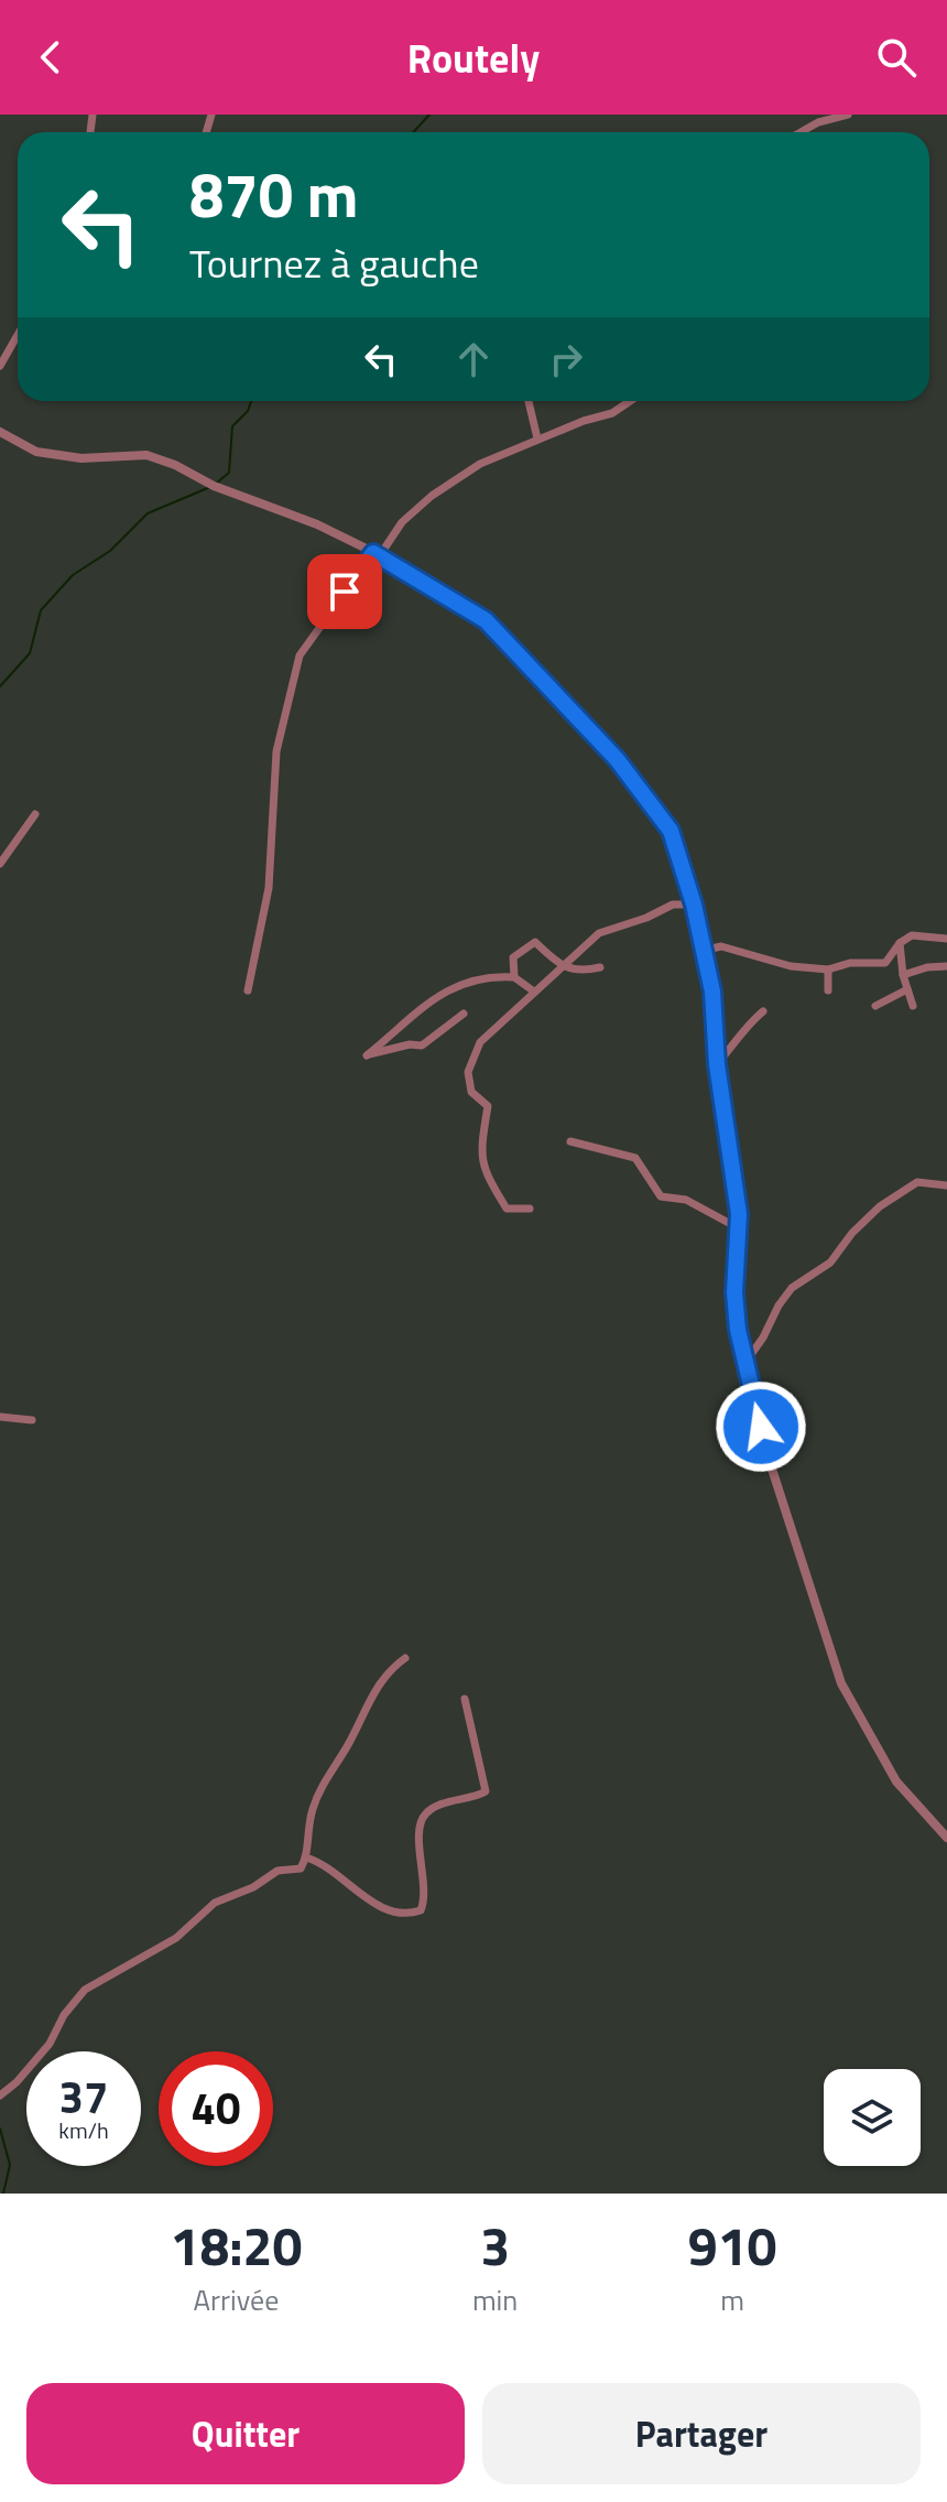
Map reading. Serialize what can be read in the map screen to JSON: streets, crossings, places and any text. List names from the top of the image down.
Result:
{
  "page": {
    "header": "Routely",
    "turn": ["870 m", "Tournez à gauche"],
    "speed": "37 km/h",
    "limit": "40",
    "eta": [
      "18:20",
      "Arrivée",
      "3",
      "min",
      "910",
      "m"
    ],
    "buttons": ["Quitter", "Partager"]
  }
}
